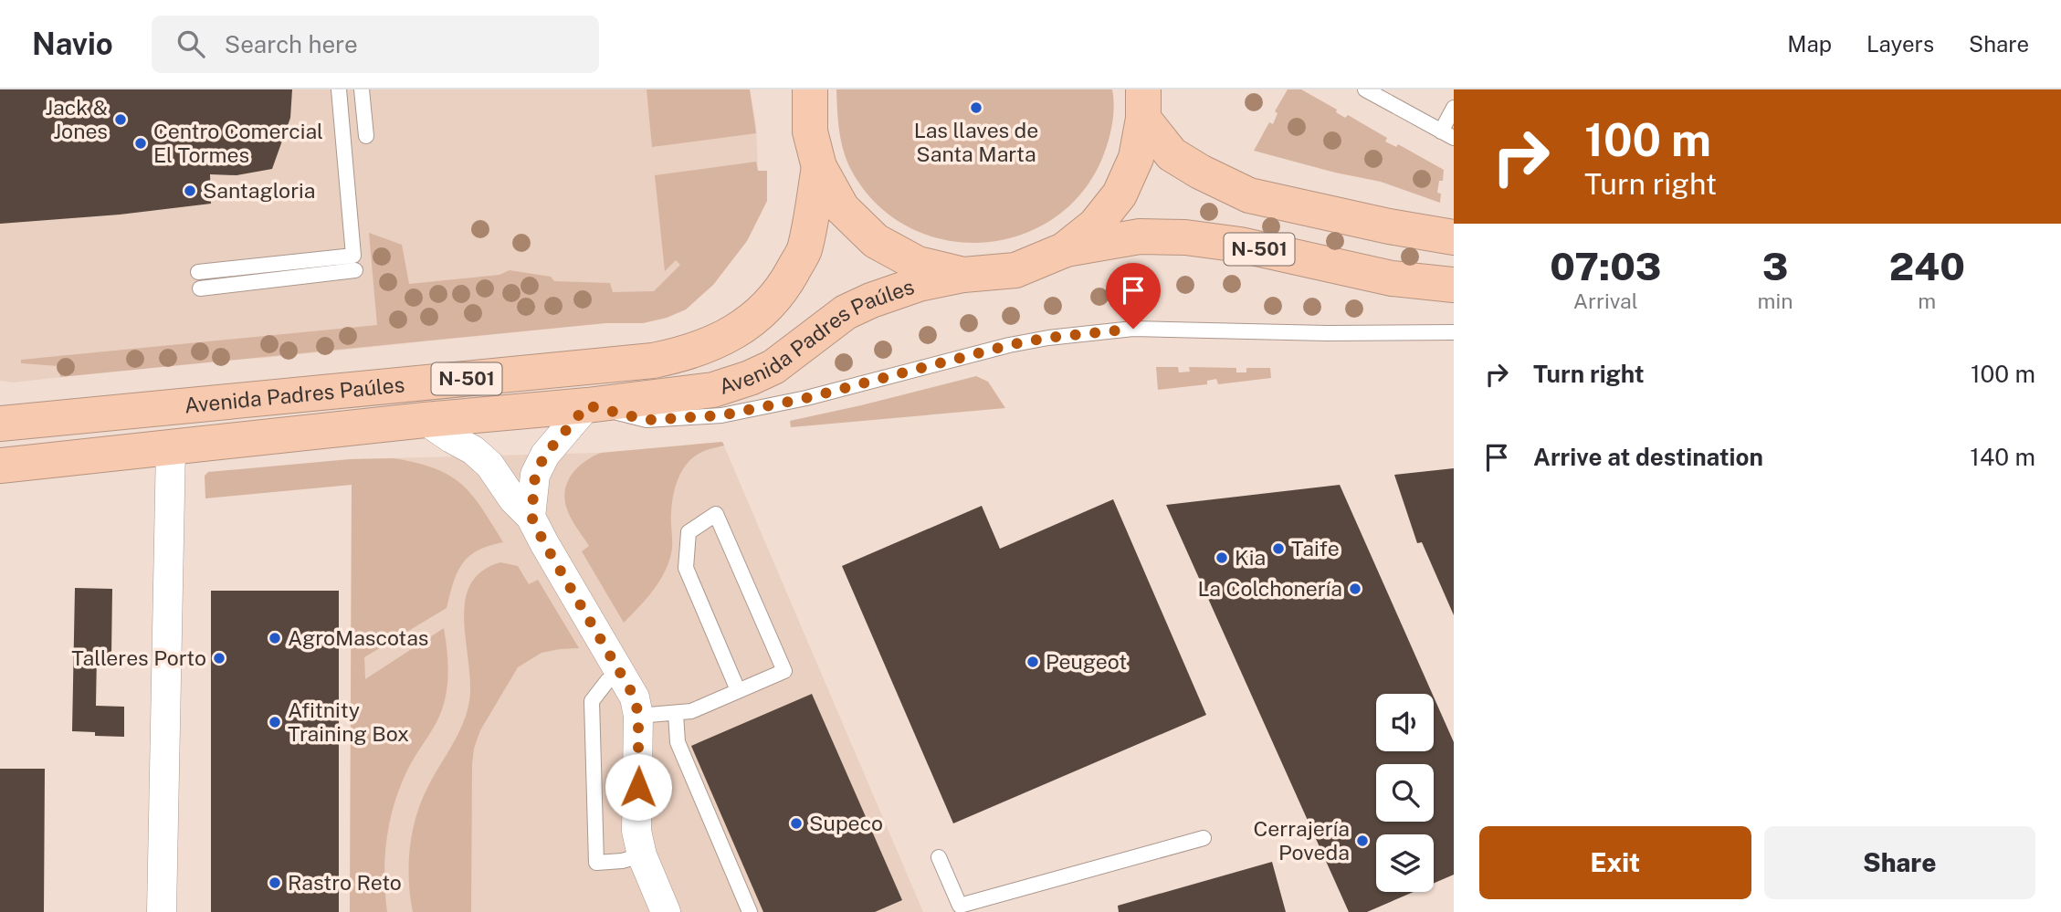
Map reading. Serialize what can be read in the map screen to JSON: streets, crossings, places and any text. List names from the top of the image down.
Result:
{
  "streets": {
    "highway": ["N-501", "Avenida Padres Paúles"]
  },
  "places": [
    "Las llaves de Santa Marta",
    "Jack & Jones",
    "Centro Comercial El Tormes",
    "Santagloria",
    "Taife",
    "Kia",
    "La Colchonería",
    "AgroMascotas",
    "Talleres Porto",
    "Peugeot",
    "Afitnity Training Box",
    "Supeco",
    "Cerrajería Poveda",
    "Rastro Reto"
  ],
  "page": {
    "header": "Navio",
    "search": "Search here",
    "nav": ["Map", "Layers", "Share"],
    "turn": ["100 m", "Turn right"],
    "eta": [
      "07:03",
      "Arrival",
      "3",
      "min",
      "240",
      "m"
    ],
    "list": [
      {
        "name": "Turn right",
        "value": "100 m"
      },
      {
        "name": "Arrive at destination",
        "value": "140 m"
      }
    ],
    "buttons": ["Exit", "Share"]
  }
}
